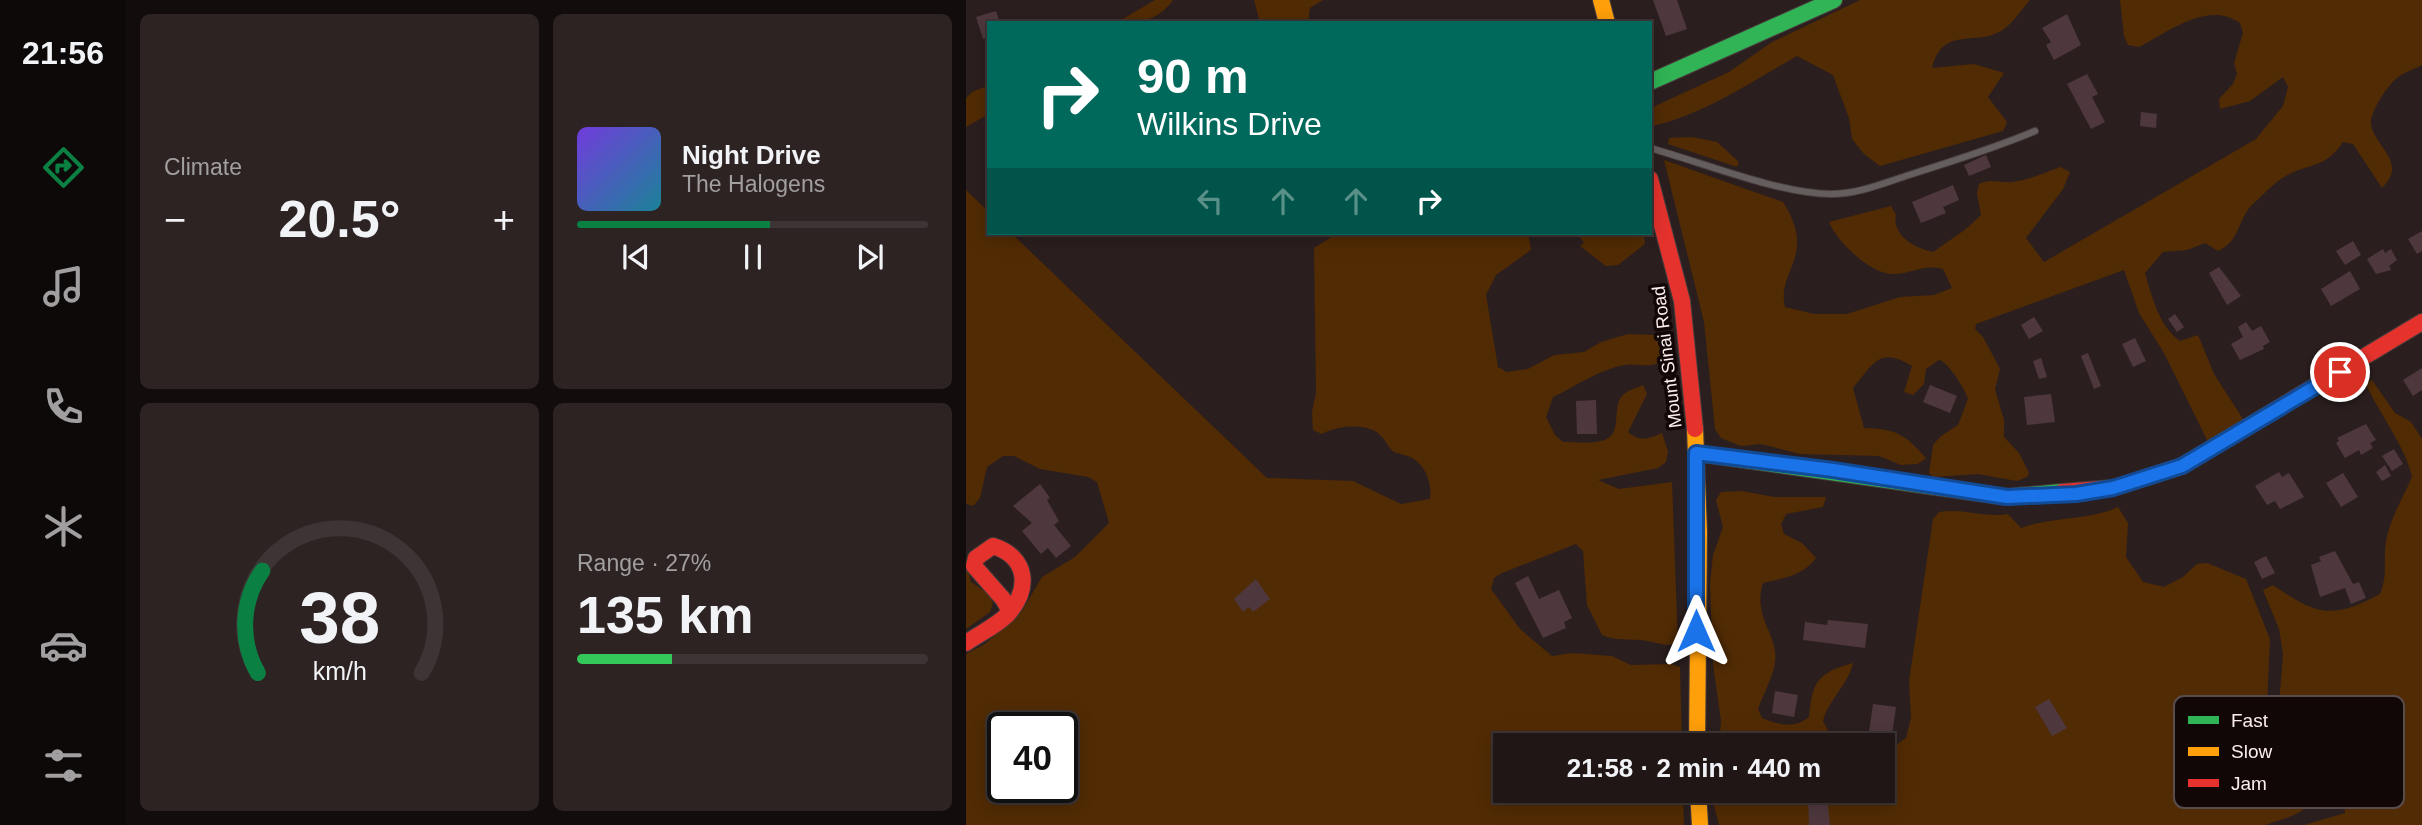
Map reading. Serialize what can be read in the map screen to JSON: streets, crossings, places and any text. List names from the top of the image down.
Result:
{
  "streets": {
    "street": ["Mount Sinai Road"]
  },
  "legend": ["Fast", "Slow", "Jam"],
  "page": {
    "tabs": "21:56",
    "tile": [
      "Climate",
      ["Range · 27%", "135 km"]
    ],
    "turn": ["90 m", "Wilkins Drive"],
    "song": ["Night Drive", "The Halogens"],
    "heat": ["−", "20.5°", "+"],
    "limit": "40",
    "trip": "21:58 · 2 min · 440 m",
    "gauge": ["38", "km/h"]
  }
}
